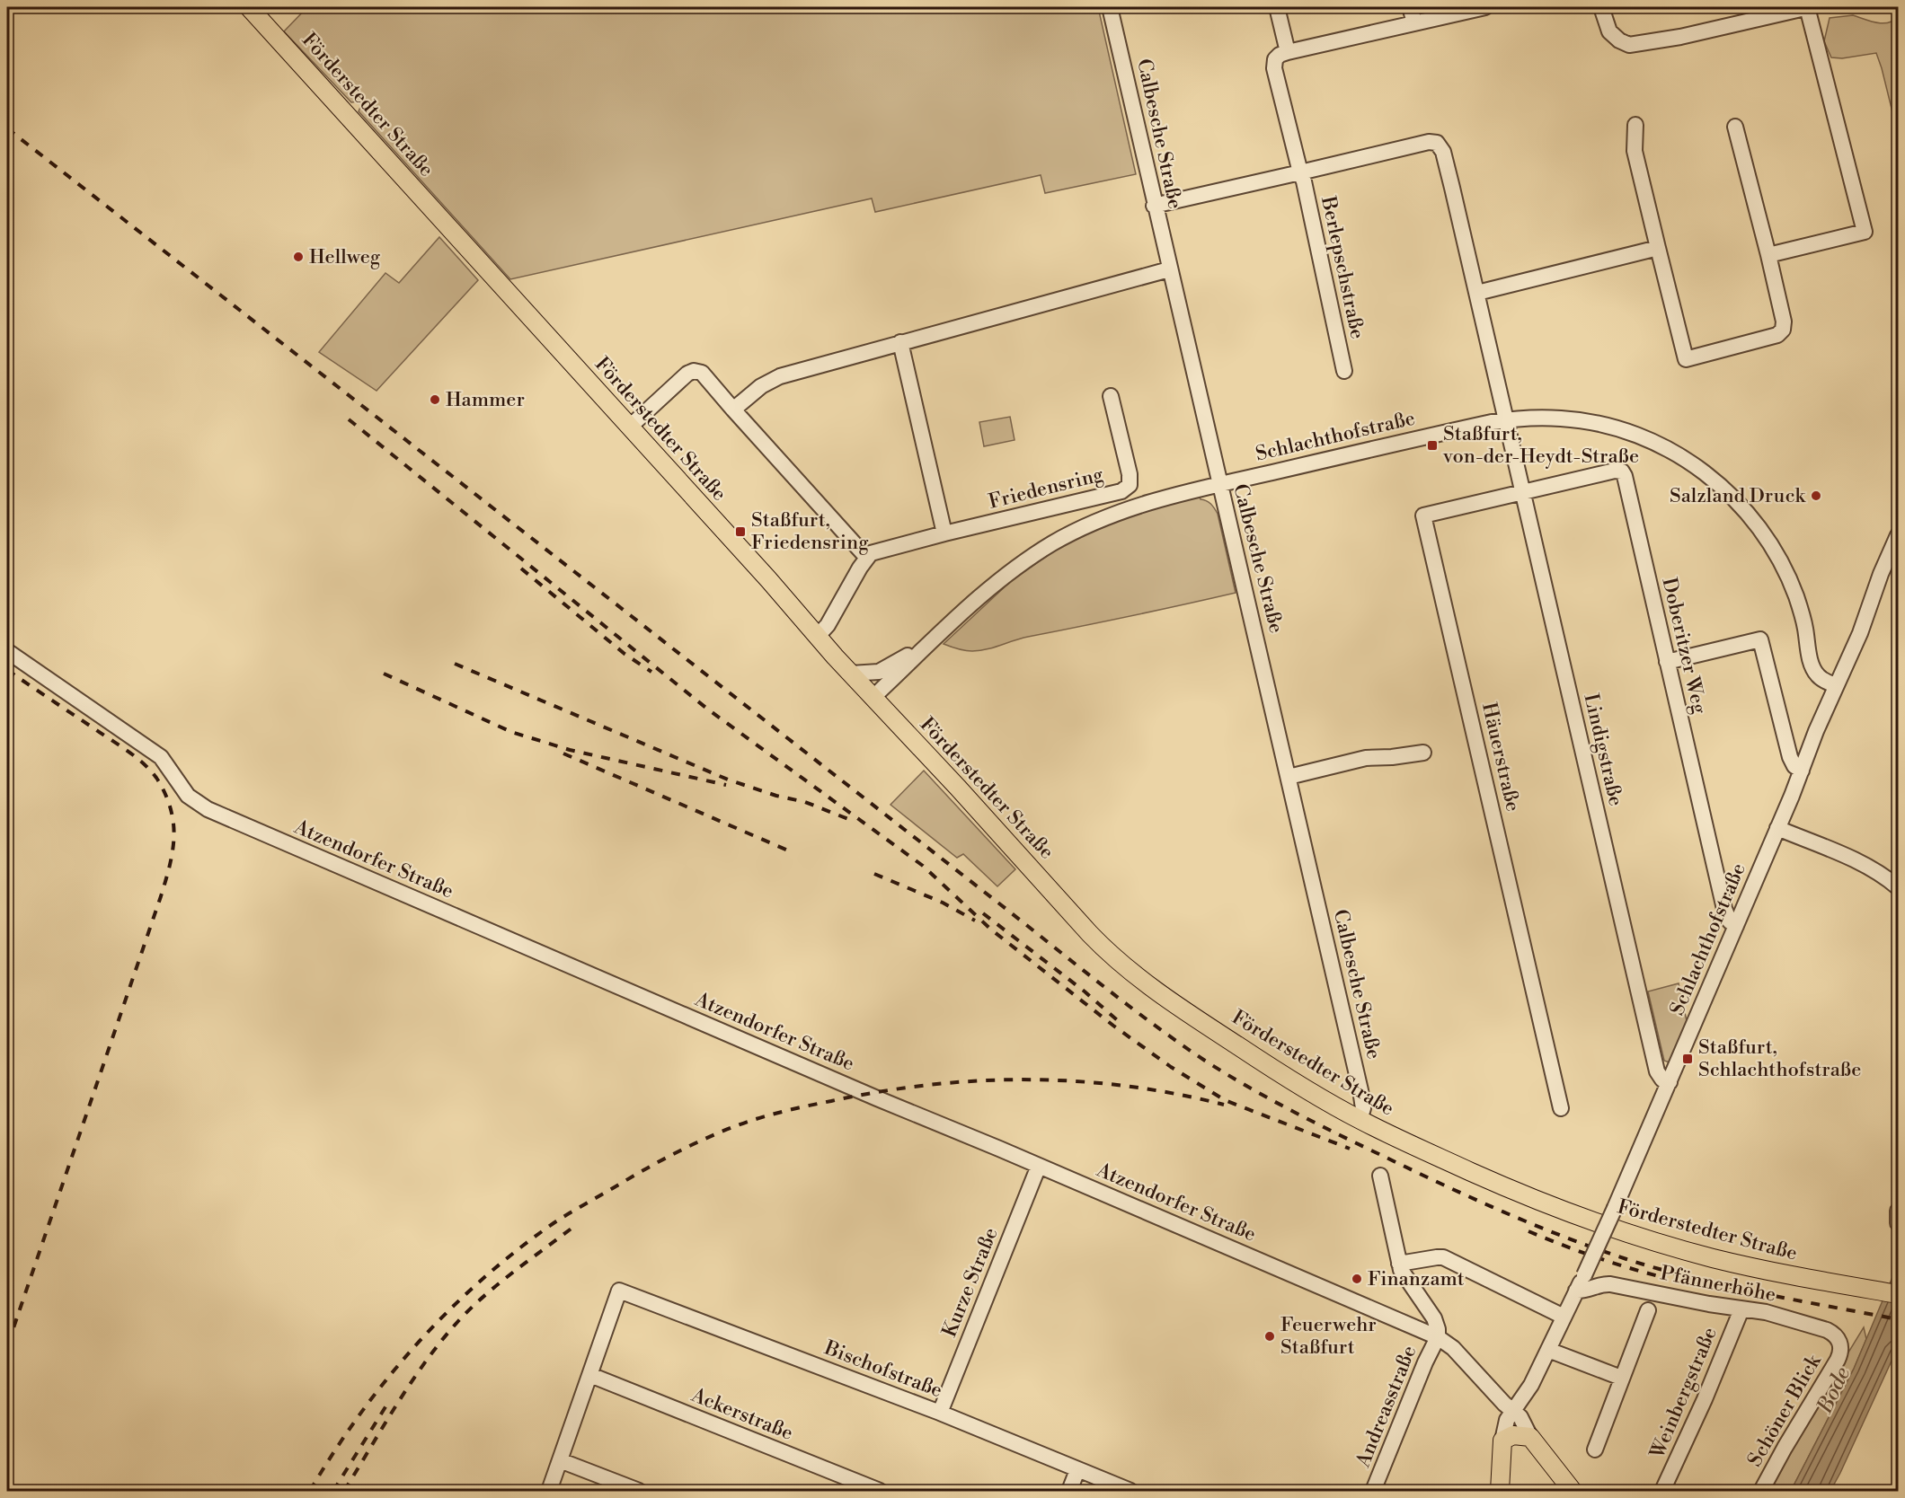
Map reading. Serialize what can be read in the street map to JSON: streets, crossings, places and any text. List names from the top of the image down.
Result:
{
  "streets": {
    "main road": ["Förderstedter Straße"],
    "street": [
      "Calbesche Straße",
      "Berlepschstraße",
      "Schlachthofstraße",
      "Friedensring",
      "Doberitzer Weg",
      "Lindigstraße",
      "Häuerstraße",
      "Atzendorfer Straße",
      "Kurze Straße",
      "Pfännerhöhe",
      "Bischofstraße",
      "Weinbergstraße",
      "Andreasstraße",
      "Schöner Blick",
      "Ackerstraße"
    ]
  },
  "crossings": [
    ["Förderstedter Straße", "Calbesche Straße"],
    ["Förderstedter Straße", "Schlachthofstraße"],
    ["Calbesche Straße", "Berlepschstraße"],
    ["Calbesche Straße", "Schlachthofstraße"],
    ["Berlepschstraße", "Lindigstraße"],
    ["Schlachthofstraße", "Doberitzer Weg"],
    ["Schlachthofstraße", "Lindigstraße"],
    ["Schlachthofstraße", "Pfännerhöhe"],
    ["Doberitzer Weg", "Lindigstraße"],
    ["Doberitzer Weg", "Häuerstraße"],
    ["Lindigstraße", "Häuerstraße"],
    ["Atzendorfer Straße", "Kurze Straße"],
    ["Atzendorfer Straße", "Andreasstraße"],
    ["Kurze Straße", "Bischofstraße"],
    ["Pfännerhöhe", "Weinbergstraße"],
    ["Pfännerhöhe", "Schöner Blick"],
    ["Bischofstraße", "Ackerstraße"]
  ],
  "water": ["Bode"],
  "places": {
    "other": [
      "Hellweg",
      "Hammer",
      "Salzland Druck",
      "Finanzamt",
      "Feuerwehr Staßfurt"
    ],
    "transit": ["Staßfurt, von-der-Heydt-Straße", "Staßfurt, Friedensring", "Staßfurt, Schlachthofstraße"]
  }
}
